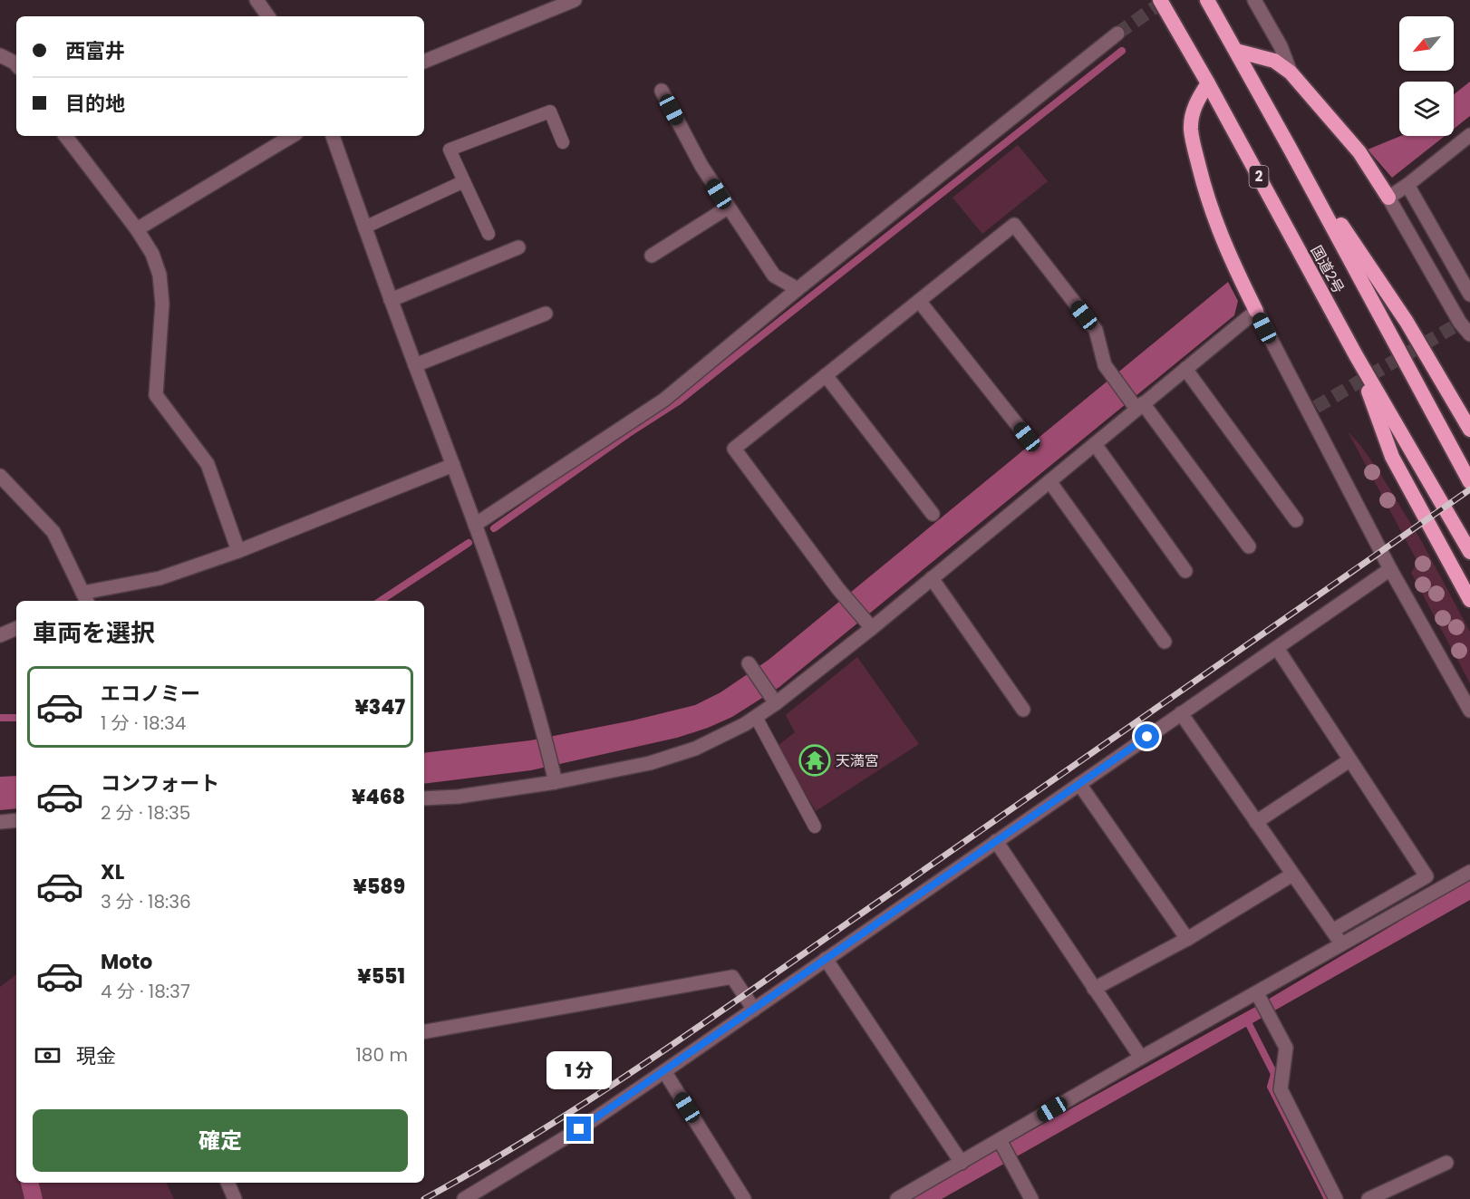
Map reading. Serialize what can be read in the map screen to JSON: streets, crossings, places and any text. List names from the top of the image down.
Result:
{
  "streets": {
    "highway": ["2", "国道2号"]
  },
  "places": {
    "temple": ["天満宮"]
  },
  "north": "bottom left",
  "page": {
    "banner": ["西富井", "目的地"],
    "heading": "車両を選択",
    "list": [
      {
        "name": "エコノミー",
        "note": "1 分 · 18:34",
        "value": "¥347"
      },
      {
        "name": "コンフォート",
        "note": "2 分 · 18:35",
        "value": "¥468"
      },
      {
        "name": "XL",
        "note": "3 分 · 18:36",
        "value": "¥589"
      },
      {
        "name": "Moto",
        "note": "4 分 · 18:37",
        "value": "¥551"
      }
    ],
    "pay": ["現金", "180 m"],
    "bubble": "1 分",
    "buttons": "確定"
  }
}
